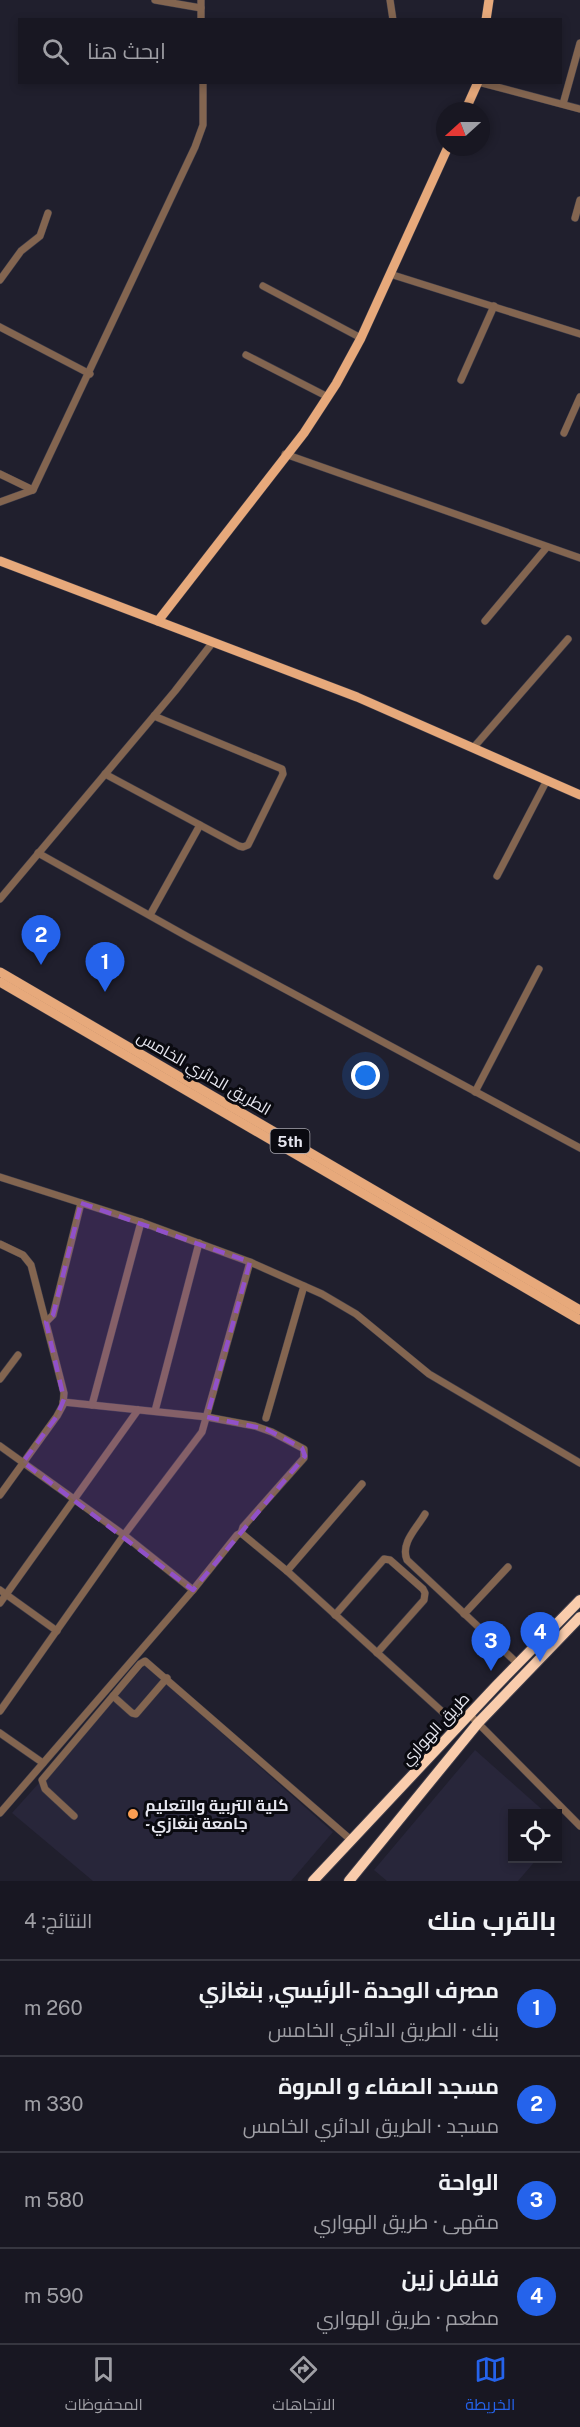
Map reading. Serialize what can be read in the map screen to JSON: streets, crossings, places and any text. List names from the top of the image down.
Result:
{
  "streets": {
    "highway": ["طريق الهواري"],
    "main road": ["الطريق الدائري الخامس", "5th"]
  },
  "places": ["كلية التربية والتعليم -جامعة بنغازي"],
  "north": "left",
  "page": {
    "search": "ابحث هنا",
    "pins": [
      "2",
      "1",
      "4",
      "3"
    ],
    "heading": ["بالقرب منك", "النتائج: 4"],
    "list": [
      {
        "mark": "1",
        "name": "مصرف الوحدة -الرئيسي, بنغازي",
        "note": "بنك · الطريق الدائري الخامس",
        "value": "260 m"
      },
      {
        "mark": "2",
        "name": "مسجد الصفاء و المروة",
        "note": "مسجد · الطريق الدائري الخامس",
        "value": "330 m"
      },
      {
        "mark": "3",
        "name": "الواحة",
        "note": "مقهى · طريق الهواري",
        "value": "580 m"
      },
      {
        "mark": "4",
        "name": "فلافل زين",
        "note": "مطعم · طريق الهواري",
        "value": "590 m"
      }
    ],
    "nav": ["الخريطة", "الاتجاهات", "المحفوظات"]
  }
}
